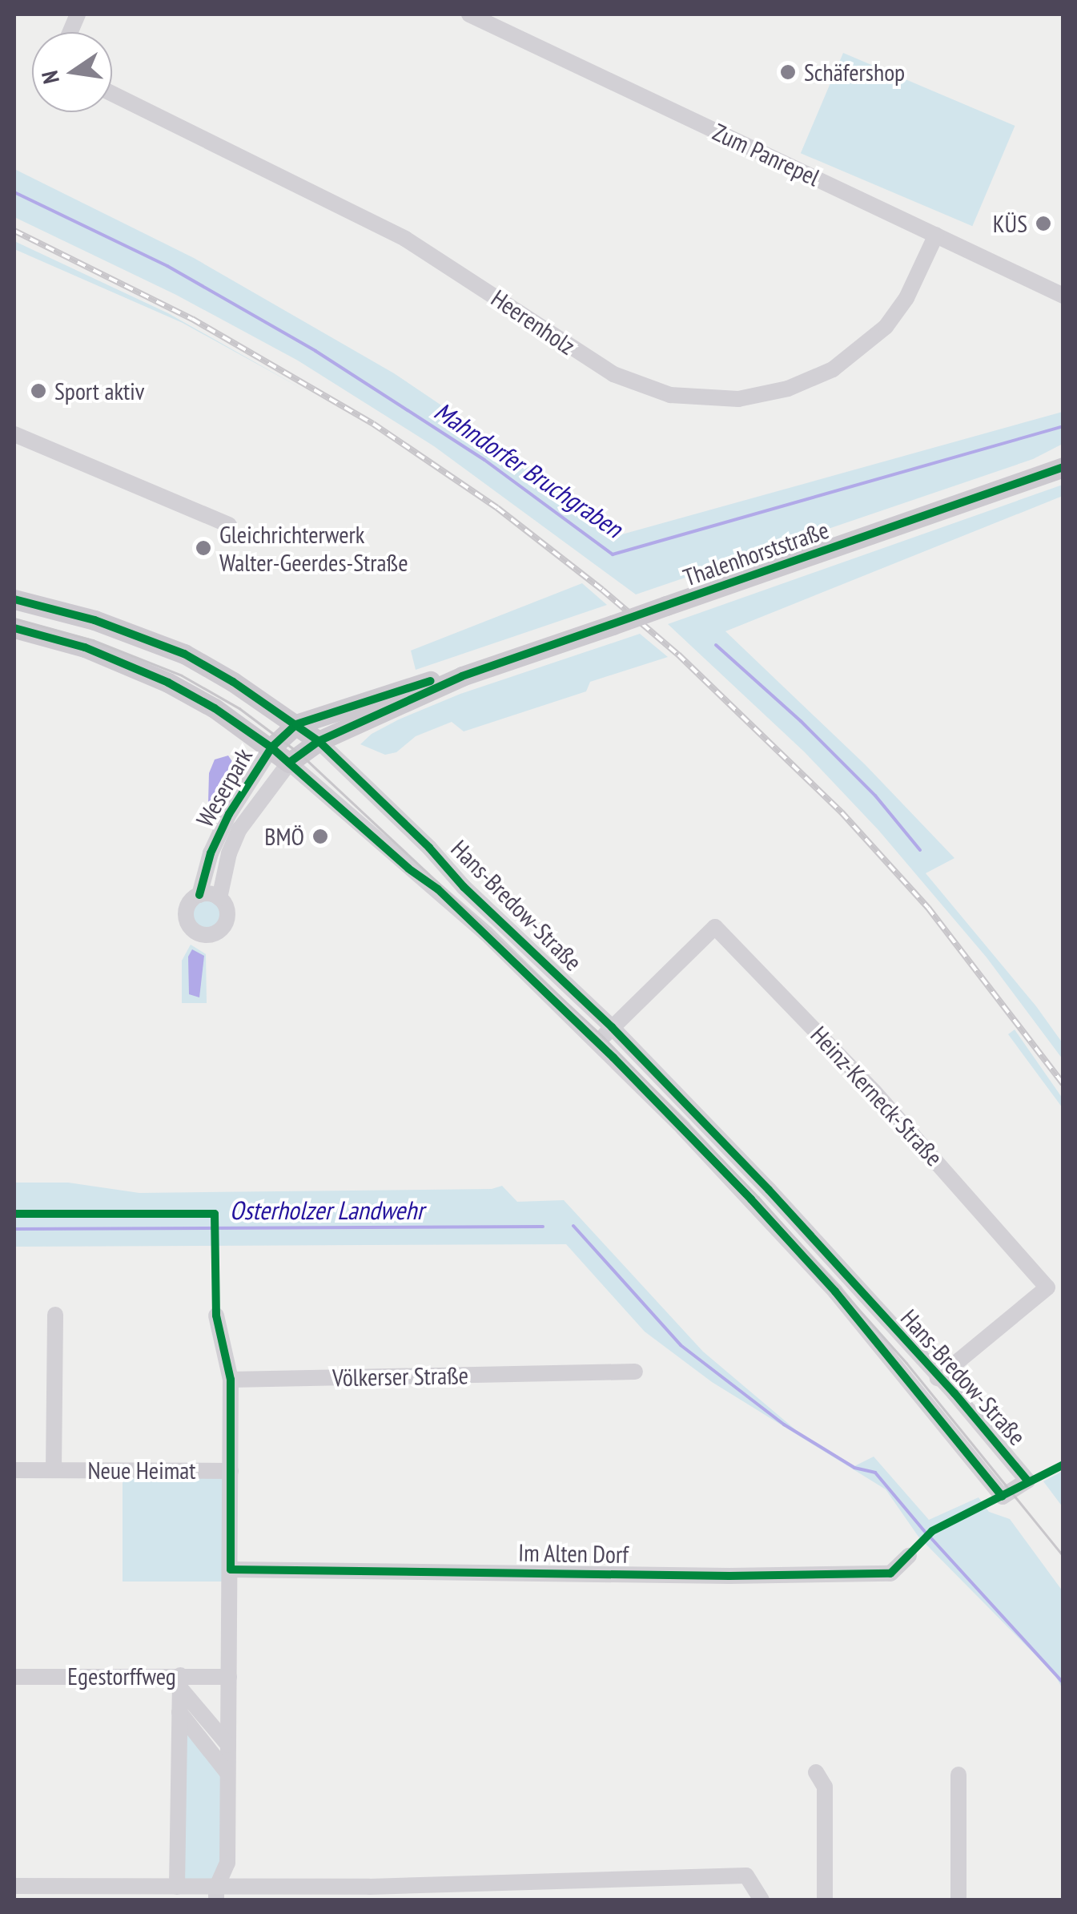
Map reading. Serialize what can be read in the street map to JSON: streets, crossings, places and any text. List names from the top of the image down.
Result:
{
  "streets": {
    "main road": ["Thalenhorststraße", "Hans-Bredow-Straße"],
    "street": [
      "Zum Panrepel",
      "Heerenholz",
      "Weserpark",
      "Heinz-Kerneck-Straße",
      "Völkerser Straße",
      "Neue Heimat",
      "Im Alten Dorf",
      "Egestorffweg"
    ]
  },
  "crossings": [
    ["Zum Panrepel", "Heerenholz"],
    ["Thalenhorststraße", "Weserpark"],
    ["Thalenhorststraße", "Hans-Bredow-Straße"],
    ["Weserpark", "Hans-Bredow-Straße"],
    ["Hans-Bredow-Straße", "Heinz-Kerneck-Straße"]
  ],
  "water": ["Mahndorfer Bruchgraben", "Osterholzer Landwehr"],
  "places": [
    "Schäfershop",
    "KÜS",
    "Sport aktiv",
    "Gleichrichterwerk Walter-Geerdes-Straße",
    "BMÖ"
  ],
  "north": "left"
}
